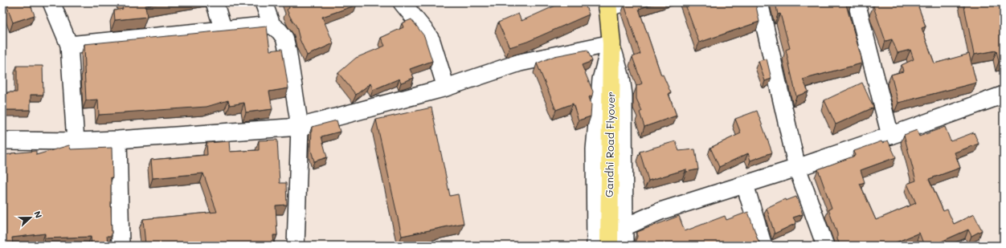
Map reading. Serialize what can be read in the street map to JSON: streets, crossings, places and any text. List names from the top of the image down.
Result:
{
  "streets": {
    "main road": ["Gandhi Road Flyover"]
  },
  "north": "right"
}
